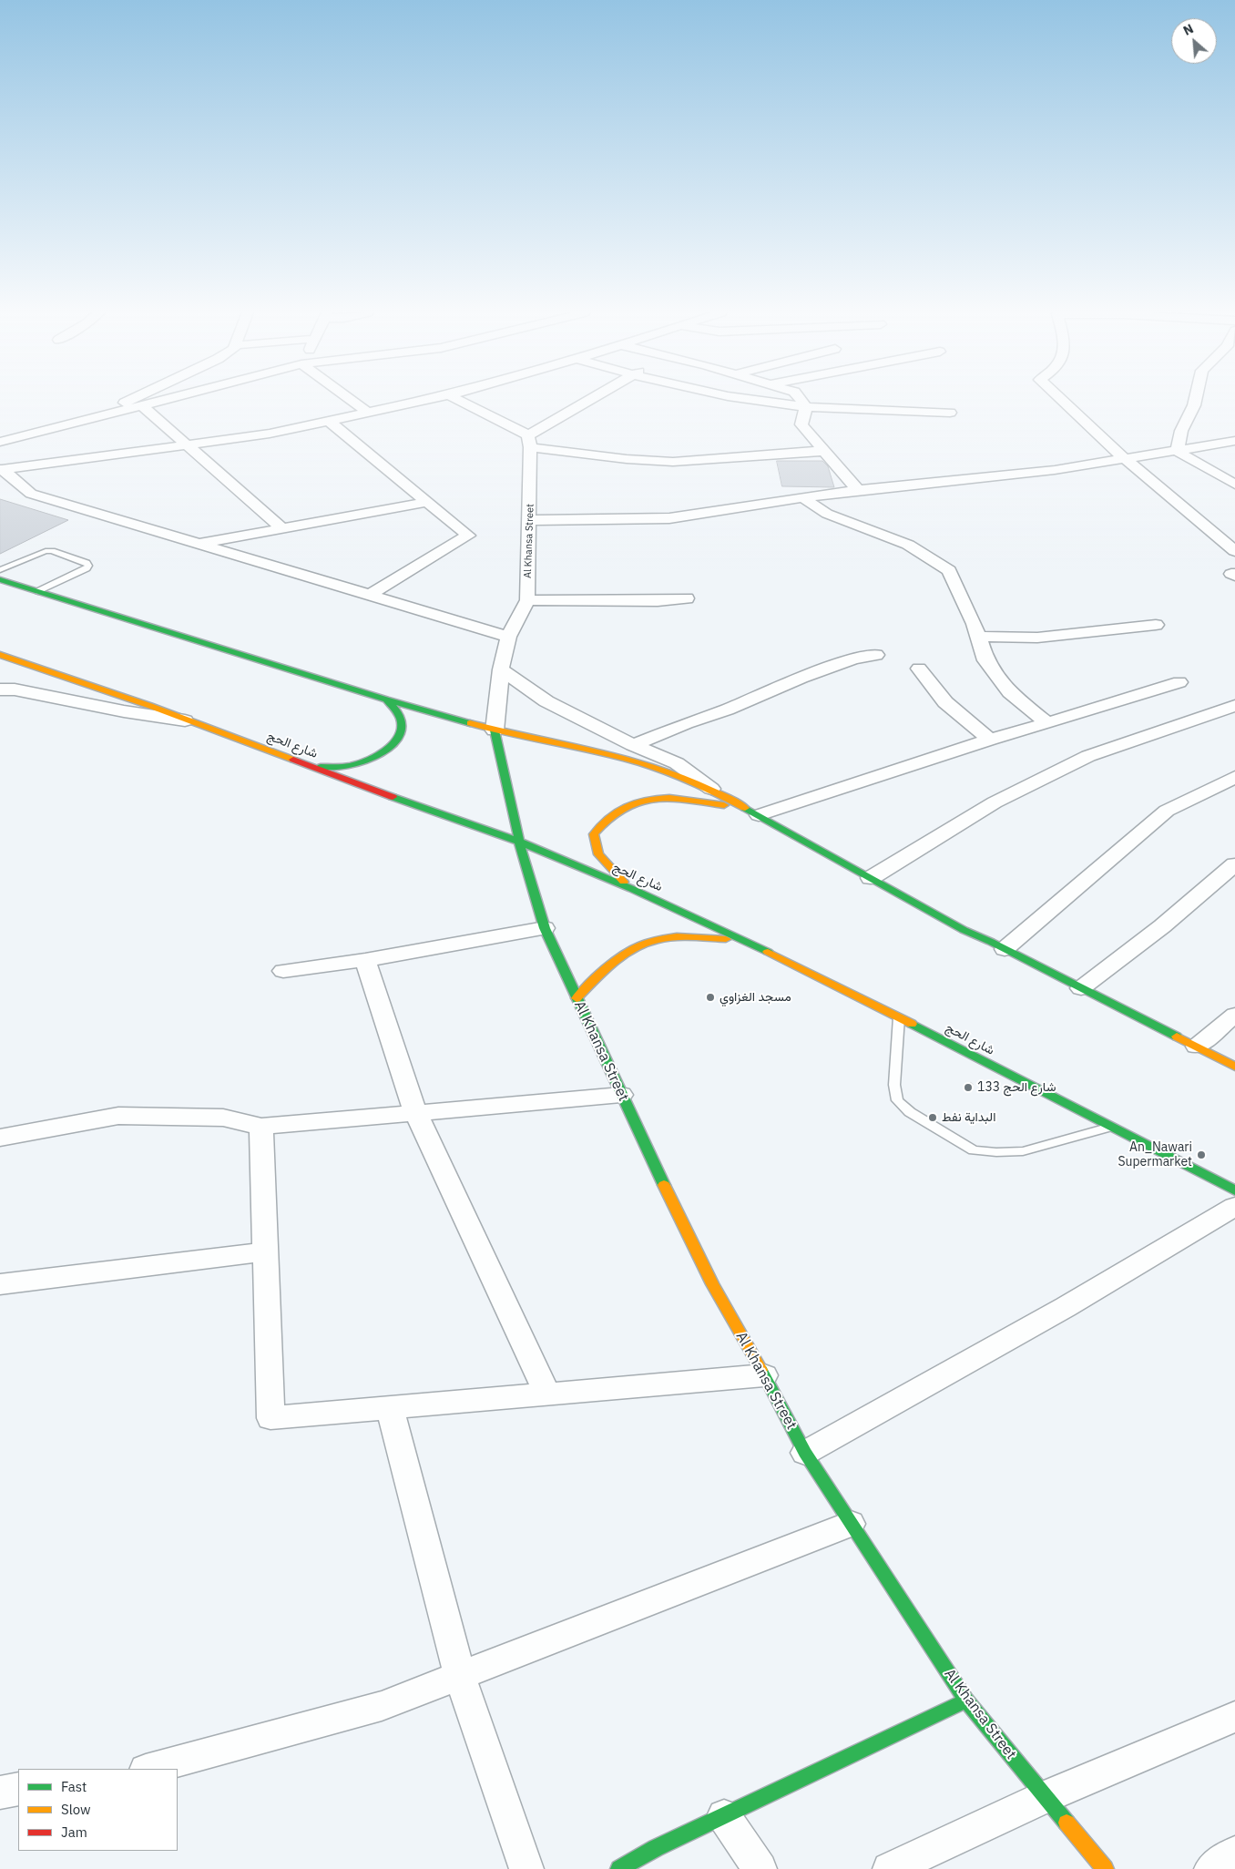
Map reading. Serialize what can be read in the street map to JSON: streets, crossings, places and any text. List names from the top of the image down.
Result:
{
  "streets": {
    "main road": ["Al Khansa Street", "شارع الحج"]
  },
  "crossings": [
    ["Al Khansa Street", "شارع الحج"]
  ],
  "places": [
    "مسجد الغزاوي",
    "شارع الحج 133",
    "البداية نفط",
    "An_Nawari Supermarket"
  ],
  "legend": ["Fast", "Slow", "Jam"],
  "north": "top left"
}
